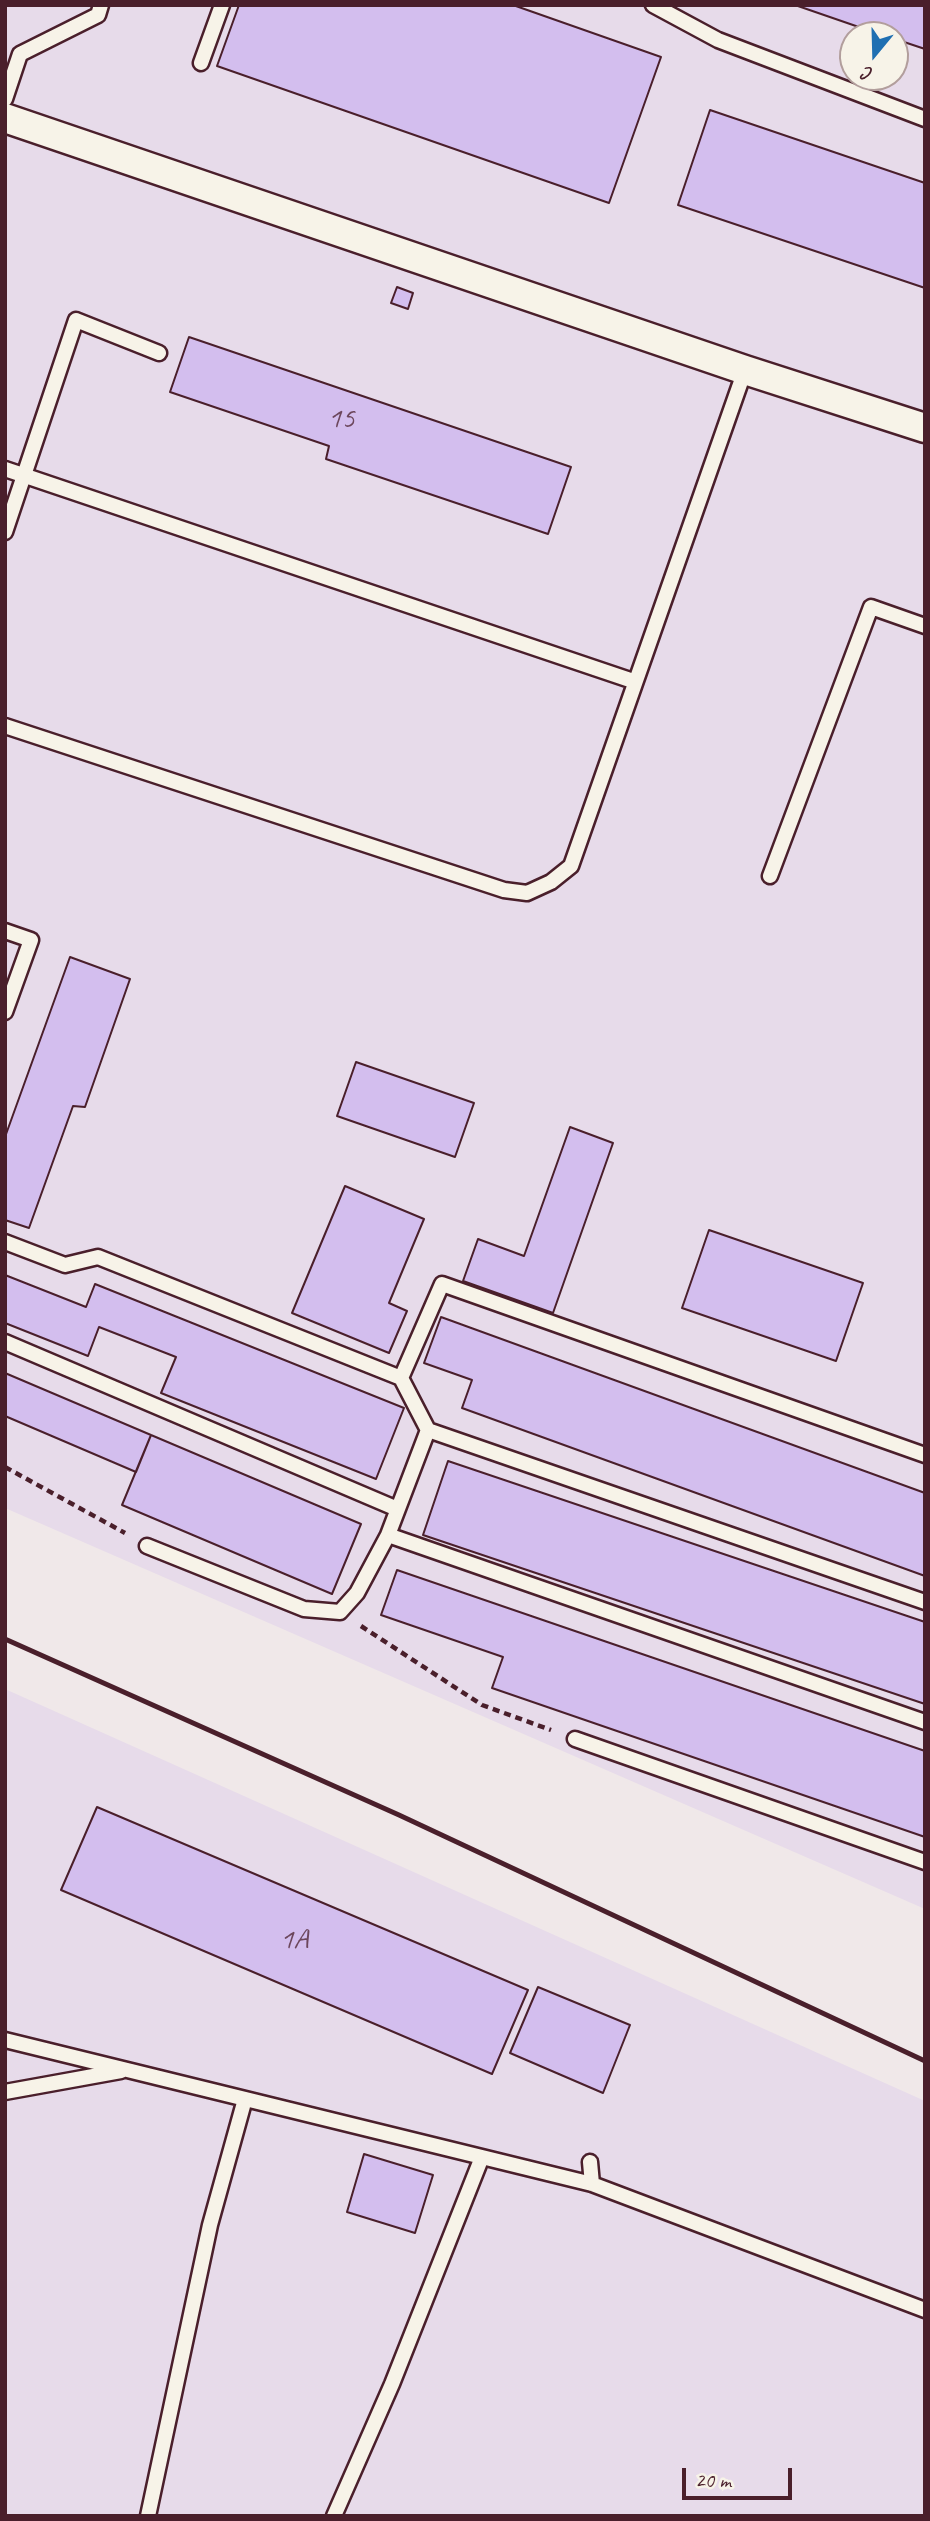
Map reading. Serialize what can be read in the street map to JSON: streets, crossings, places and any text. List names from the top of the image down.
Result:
{
  "house_numbers": ["15", "1А"],
  "scale_bar": "20 m",
  "north": "bottom"
}
